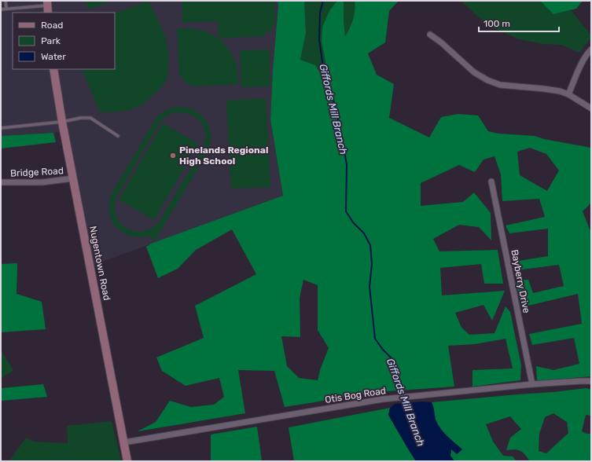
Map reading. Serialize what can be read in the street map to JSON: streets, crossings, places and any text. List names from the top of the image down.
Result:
{
  "streets": {
    "street": [
      "Bridge Road",
      "Nugentown Road",
      "Bayberry Drive",
      "Otis Bog Road"
    ]
  },
  "crossings": [
    ["Bridge Road", "Nugentown Road"],
    ["Nugentown Road", "Otis Bog Road"],
    ["Bayberry Drive", "Otis Bog Road"]
  ],
  "water": ["Giffords Mill Branch"],
  "places": ["Pinelands Regional High School"],
  "legend": ["Road", "Park", "Water"],
  "scale_bar": "100 m"
}
